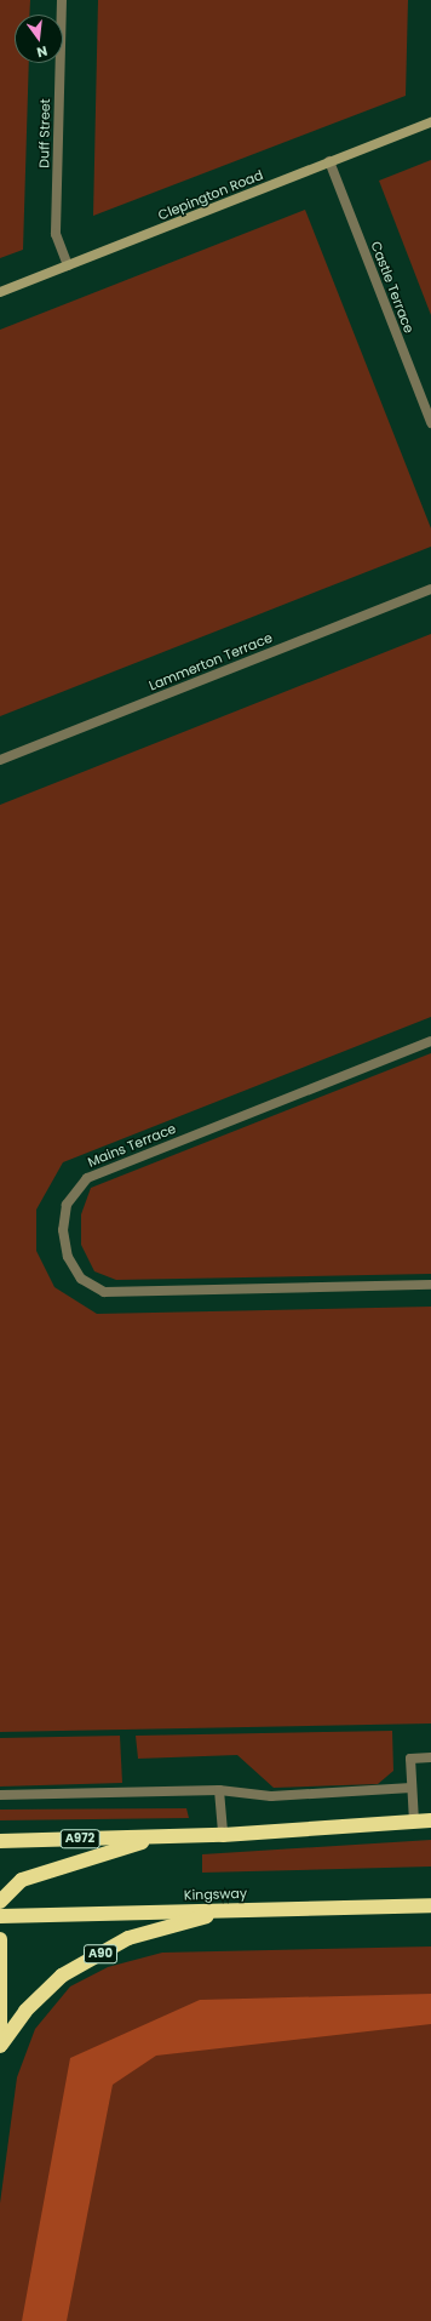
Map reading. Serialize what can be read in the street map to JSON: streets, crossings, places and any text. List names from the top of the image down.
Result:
{
  "streets": {
    "highway": ["A972", "Kingsway", "A90"],
    "street": [
      "Duff Street",
      "Clepington Road",
      "Castle Terrace",
      "Lammerton Terrace",
      "Mains Terrace"
    ]
  },
  "crossings": [
    ["Duff Street", "Clepington Road"],
    ["Clepington Road", "Castle Terrace"],
    ["Kingsway", "A90"]
  ],
  "north": "bottom"
}
